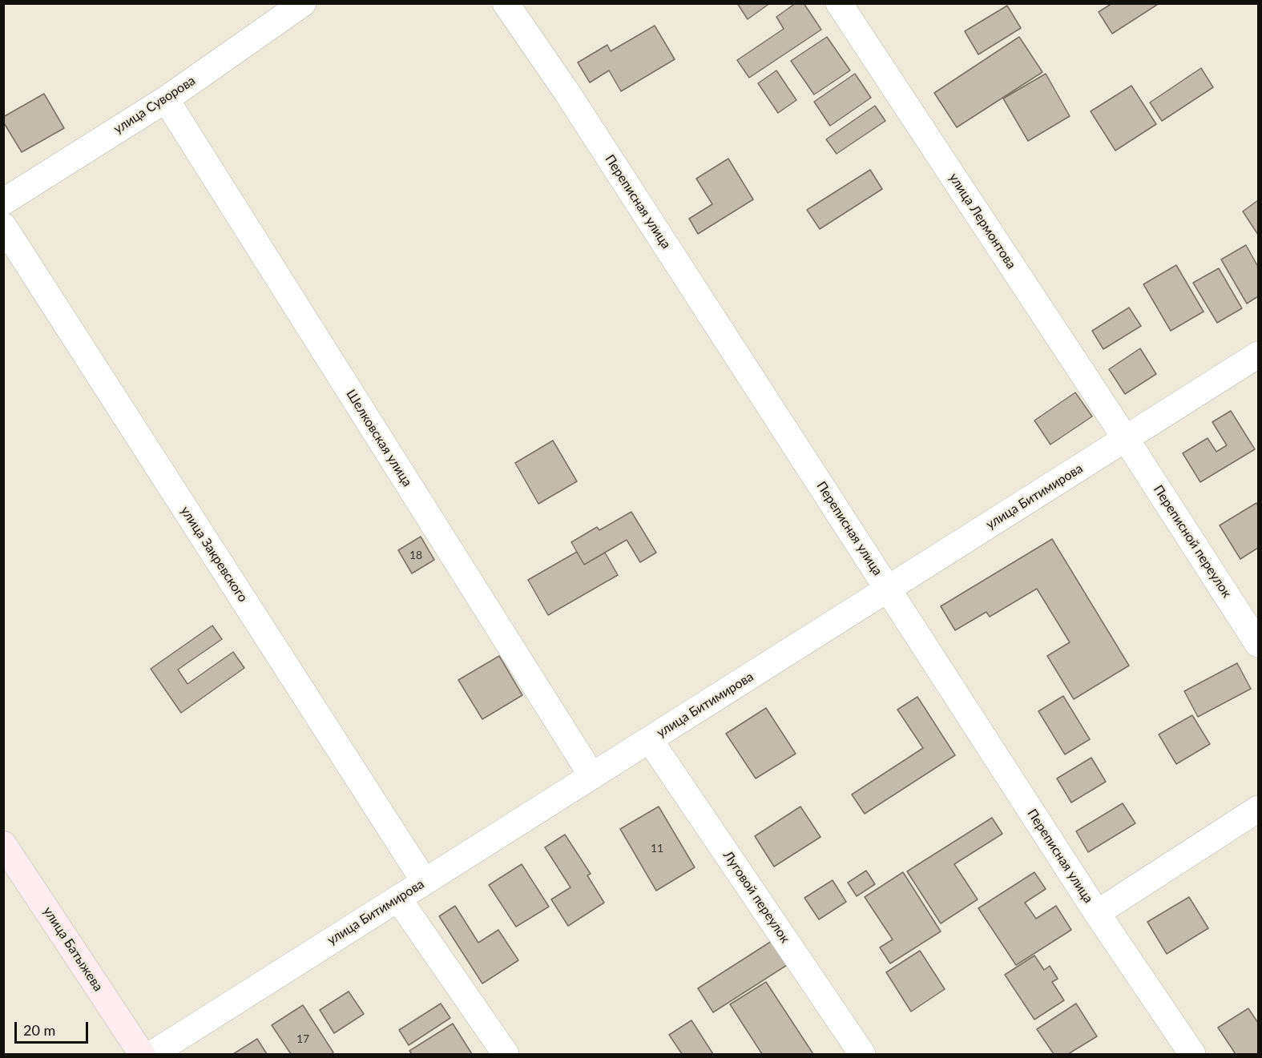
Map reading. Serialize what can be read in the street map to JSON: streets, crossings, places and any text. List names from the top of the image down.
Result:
{
  "streets": {
    "street": [
      "улица Суворова",
      "Переписная улица",
      "улица Лермонтова",
      "Шелковская улица",
      "улица Битимирова",
      "Переписной переулок",
      "улица Закревского",
      "Луговой переулок",
      "улица Батыжева"
    ]
  },
  "crossings": [
    ["улица Суворова", "Шелковская улица"],
    ["Переписная улица", "улица Битимирова"],
    ["улица Лермонтова", "улица Битимирова"],
    ["улица Лермонтова", "Переписной переулок"],
    ["Шелковская улица", "улица Битимирова"],
    ["улица Битимирова", "Переписной переулок"],
    ["улица Битимирова", "улица Закревского"],
    ["улица Битимирова", "Луговой переулок"]
  ],
  "house_numbers": ["18", "11", "17"],
  "scale_bar": "20 m"
}
